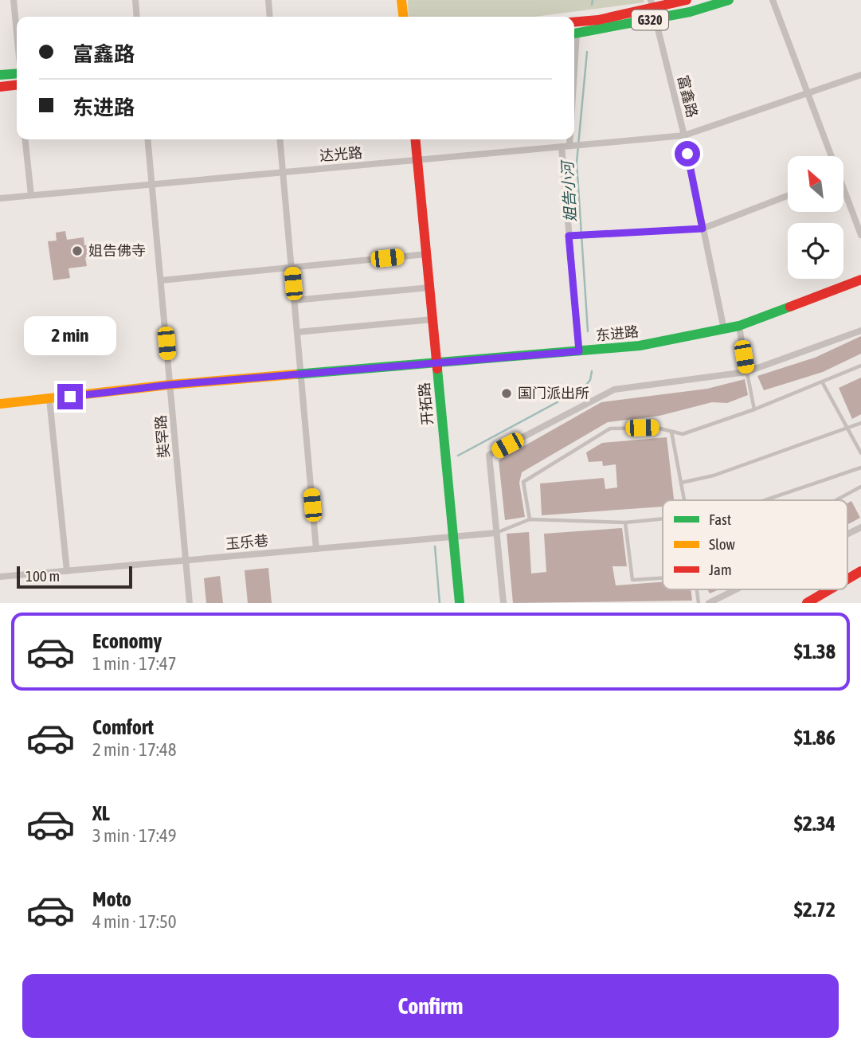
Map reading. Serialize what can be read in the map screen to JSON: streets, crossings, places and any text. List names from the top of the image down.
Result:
{
  "streets": {
    "main road": ["G320", "东进路", "开拓路"],
    "street": [
      "富鑫路",
      "达光路",
      "奘罕路",
      "玉乐巷"
    ]
  },
  "crossings": [
    ["G320", "富鑫路"],
    ["富鑫路", "达光路"],
    ["富鑫路", "东进路"],
    ["达光路", "开拓路"],
    ["达光路", "奘罕路"],
    ["东进路", "开拓路"],
    ["东进路", "奘罕路"],
    ["开拓路", "玉乐巷"],
    ["奘罕路", "玉乐巷"]
  ],
  "water": ["姐告小河"],
  "places": ["姐告佛寺", "国门派出所"],
  "legend": ["Fast", "Slow", "Jam"],
  "scale_bar": "100 m",
  "north": "top left",
  "page": {
    "banner": ["富鑫路", "东进路"],
    "bubble": "2 min",
    "scale": "100 m",
    "list": [
      {
        "name": "Economy",
        "note": "1 min · 17:47",
        "value": "$1.38"
      },
      {
        "name": "Comfort",
        "note": "2 min · 17:48",
        "value": "$1.86"
      },
      {
        "name": "XL",
        "note": "3 min · 17:49",
        "value": "$2.34"
      },
      {
        "name": "Moto",
        "note": "4 min · 17:50",
        "value": "$2.72"
      }
    ],
    "buttons": "Confirm"
  }
}
